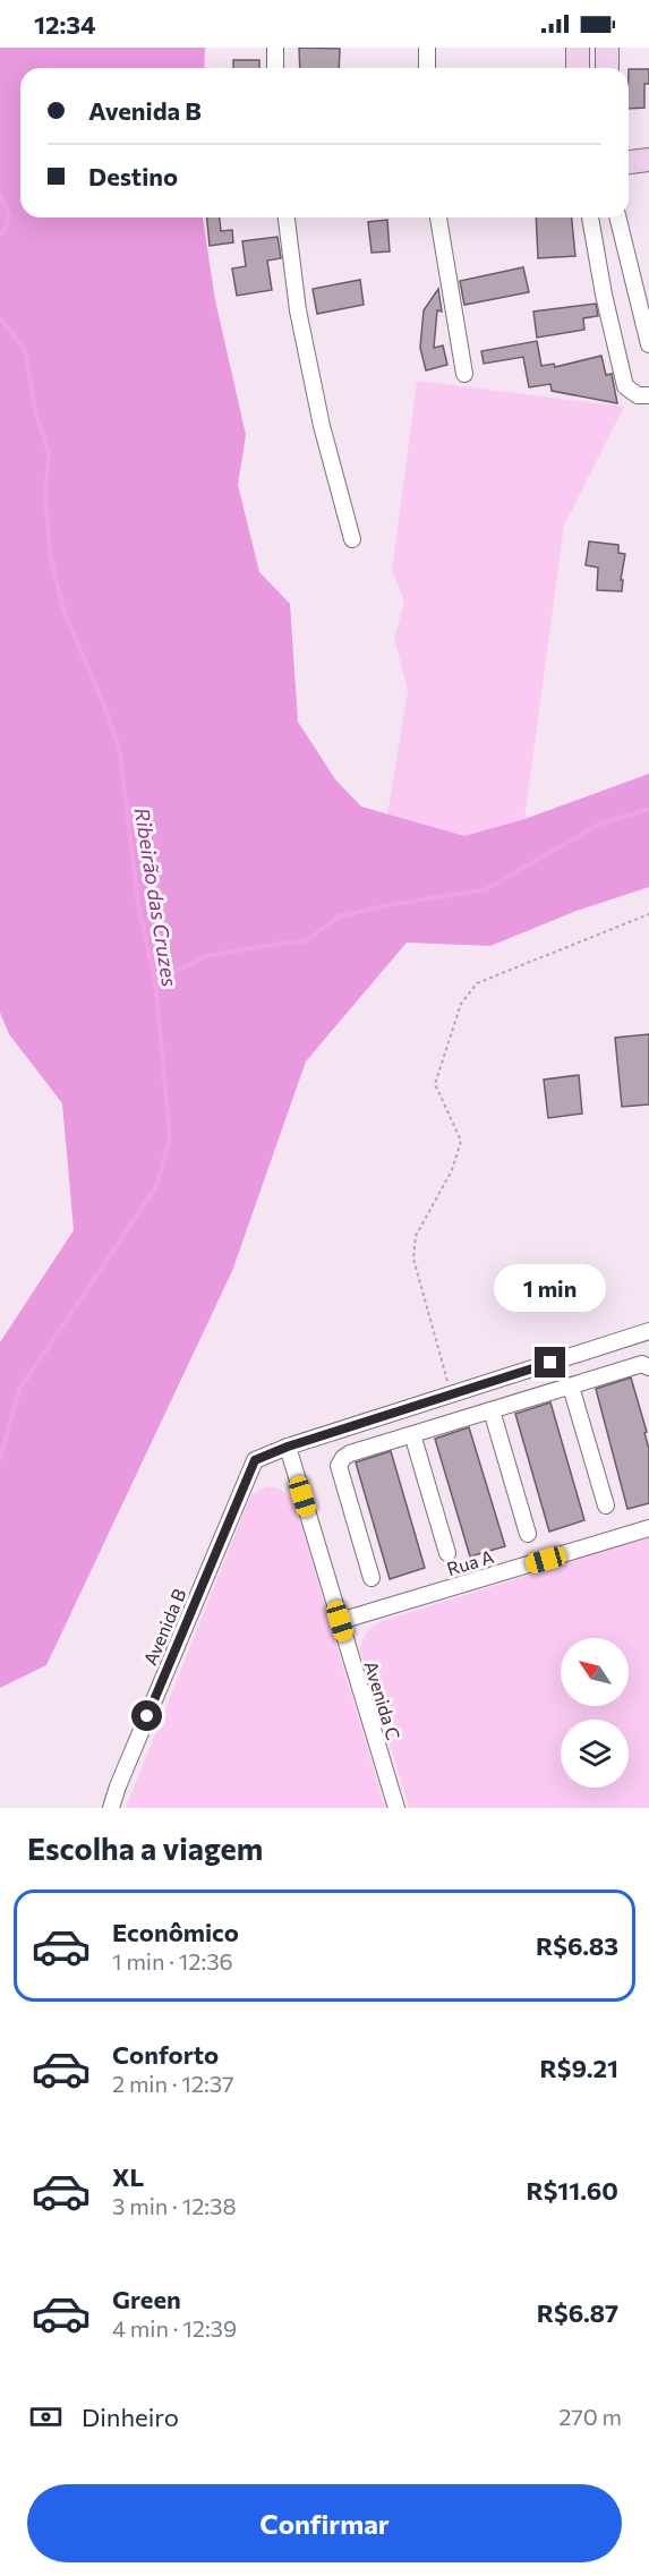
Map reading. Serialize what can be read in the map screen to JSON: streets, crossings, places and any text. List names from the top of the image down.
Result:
{
  "streets": {
    "street": ["Rua A", "Avenida B", "Avenida C"]
  },
  "crossings": [
    ["Rua A", "Avenida C"],
    ["Avenida B", "Avenida C"]
  ],
  "water": ["Ribeirão das Cruzes"],
  "north": "top left",
  "page": {
    "status": "12:34",
    "banner": ["Avenida B", "Destino"],
    "bubble": "1 min",
    "heading": "Escolha a viagem",
    "list": [
      {
        "name": "Econômico",
        "note": "1 min · 12:36",
        "value": "R$6.83"
      },
      {
        "name": "Conforto",
        "note": "2 min · 12:37",
        "value": "R$9.21"
      },
      {
        "name": "XL",
        "note": "3 min · 12:38",
        "value": "R$11.60"
      },
      {
        "name": "Green",
        "note": "4 min · 12:39",
        "value": "R$6.87"
      }
    ],
    "pay": ["Dinheiro", "270 m"],
    "buttons": "Confirmar"
  }
}
